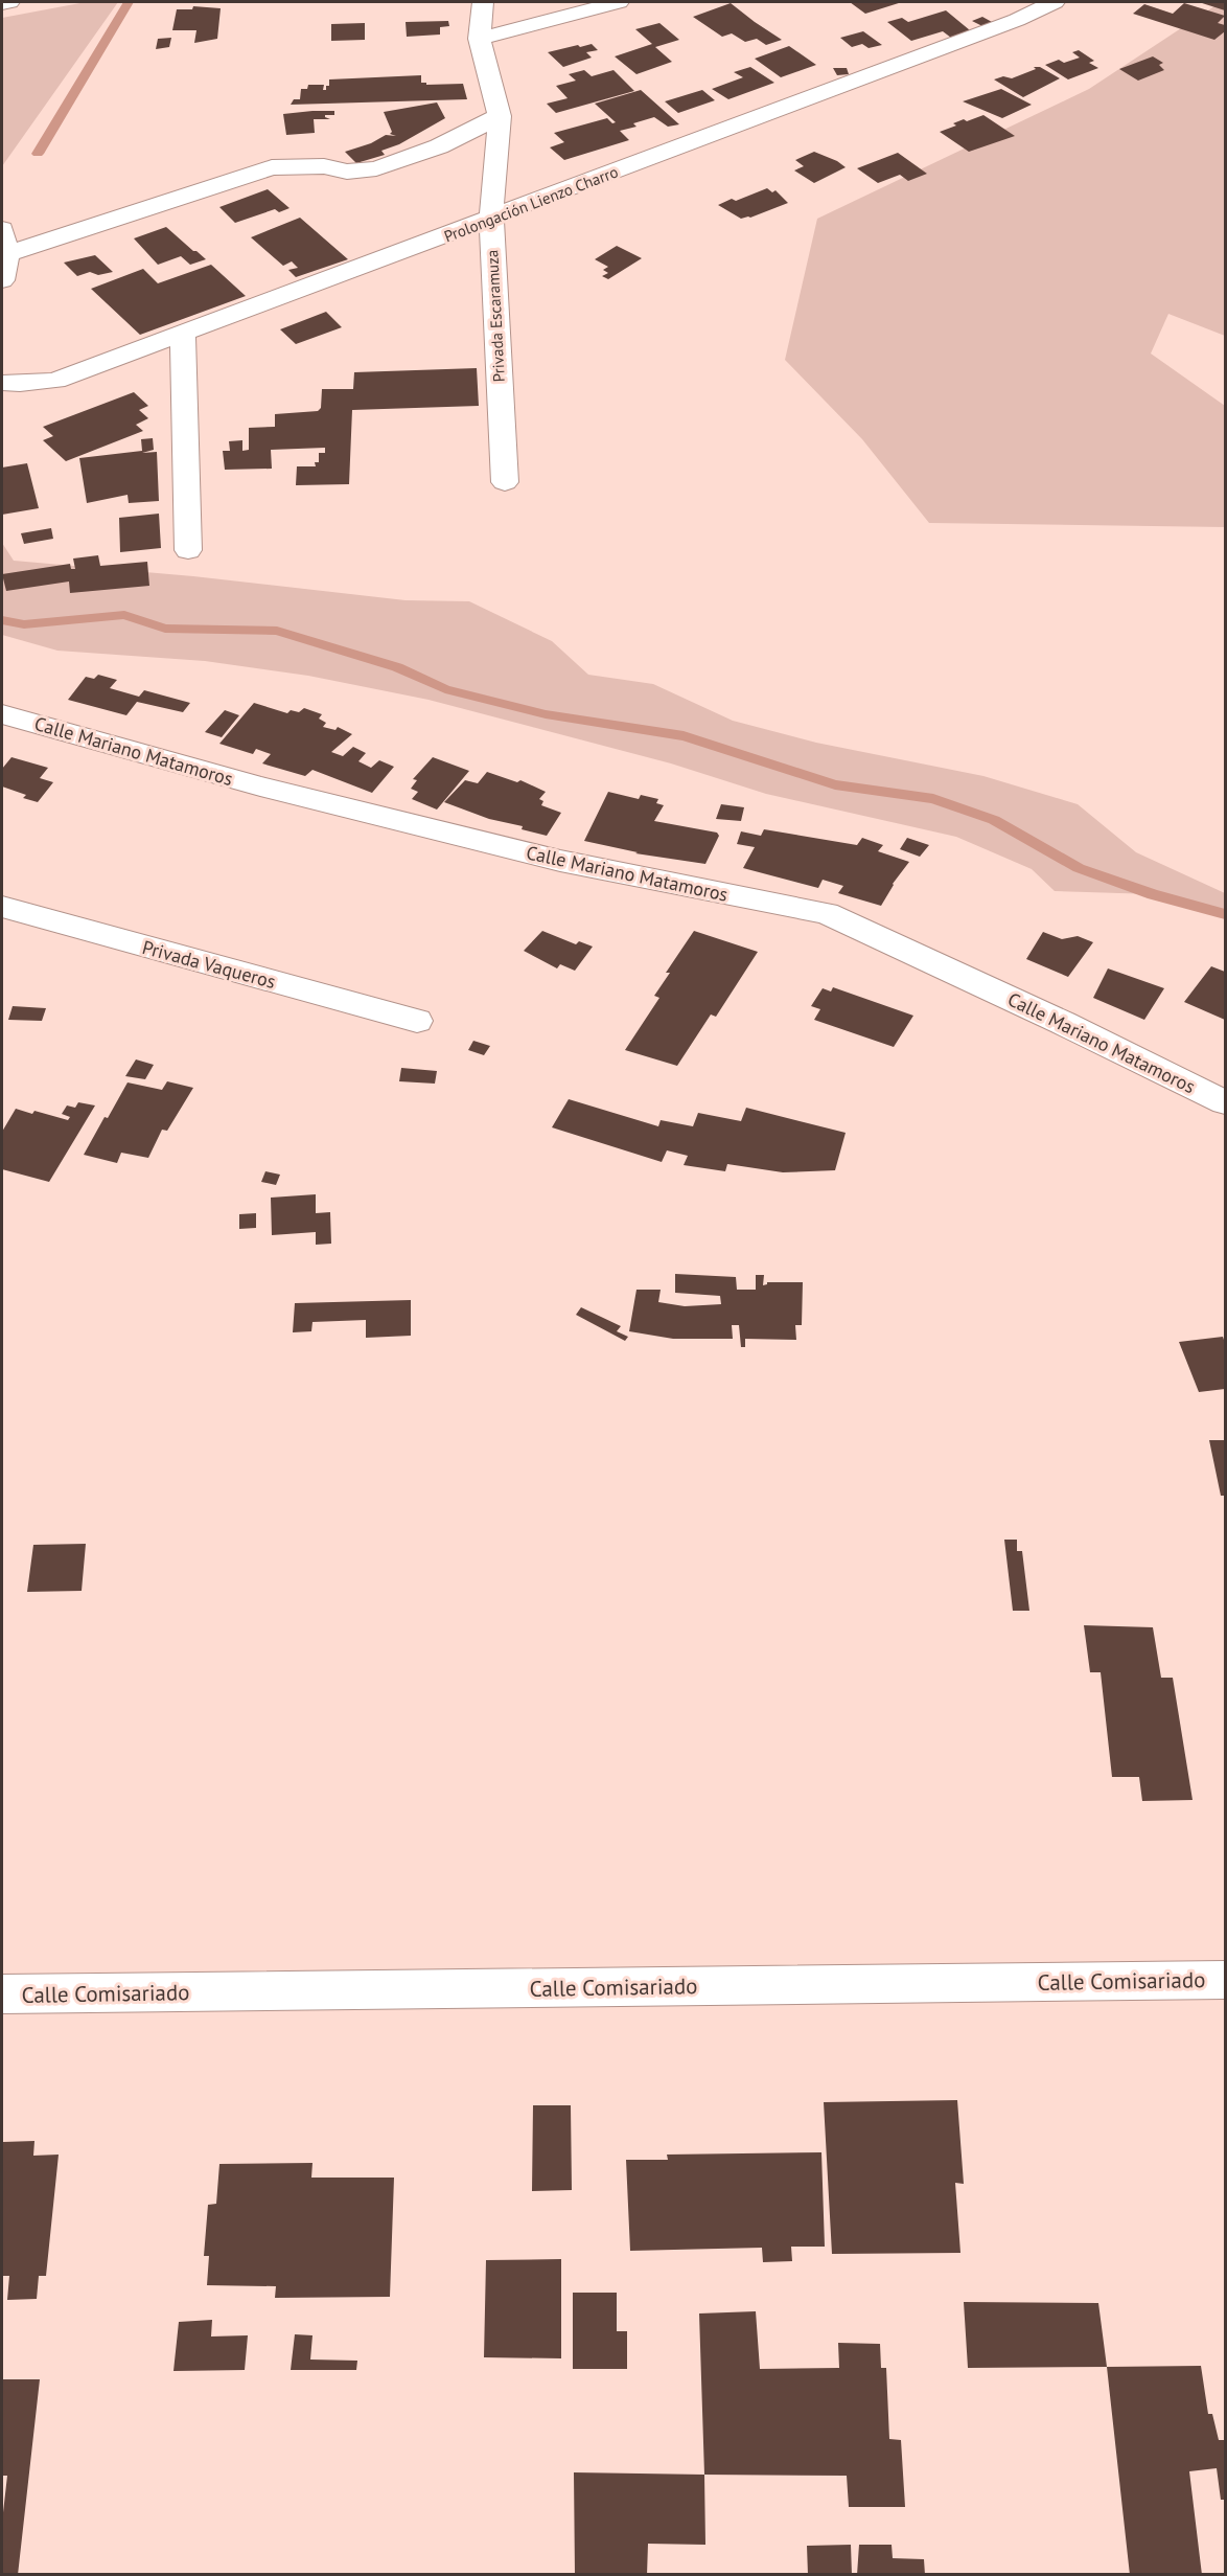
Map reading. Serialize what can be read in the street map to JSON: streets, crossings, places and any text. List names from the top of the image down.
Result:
{
  "streets": {
    "street": [
      "Prolongación Lienzo Charro",
      "Privada Escaramuza",
      "Calle Mariano Matamoros",
      "Privada Vaqueros",
      "Calle Comisariado"
    ]
  },
  "crossings": [
    ["Prolongación Lienzo Charro", "Privada Escaramuza"]
  ]
}
